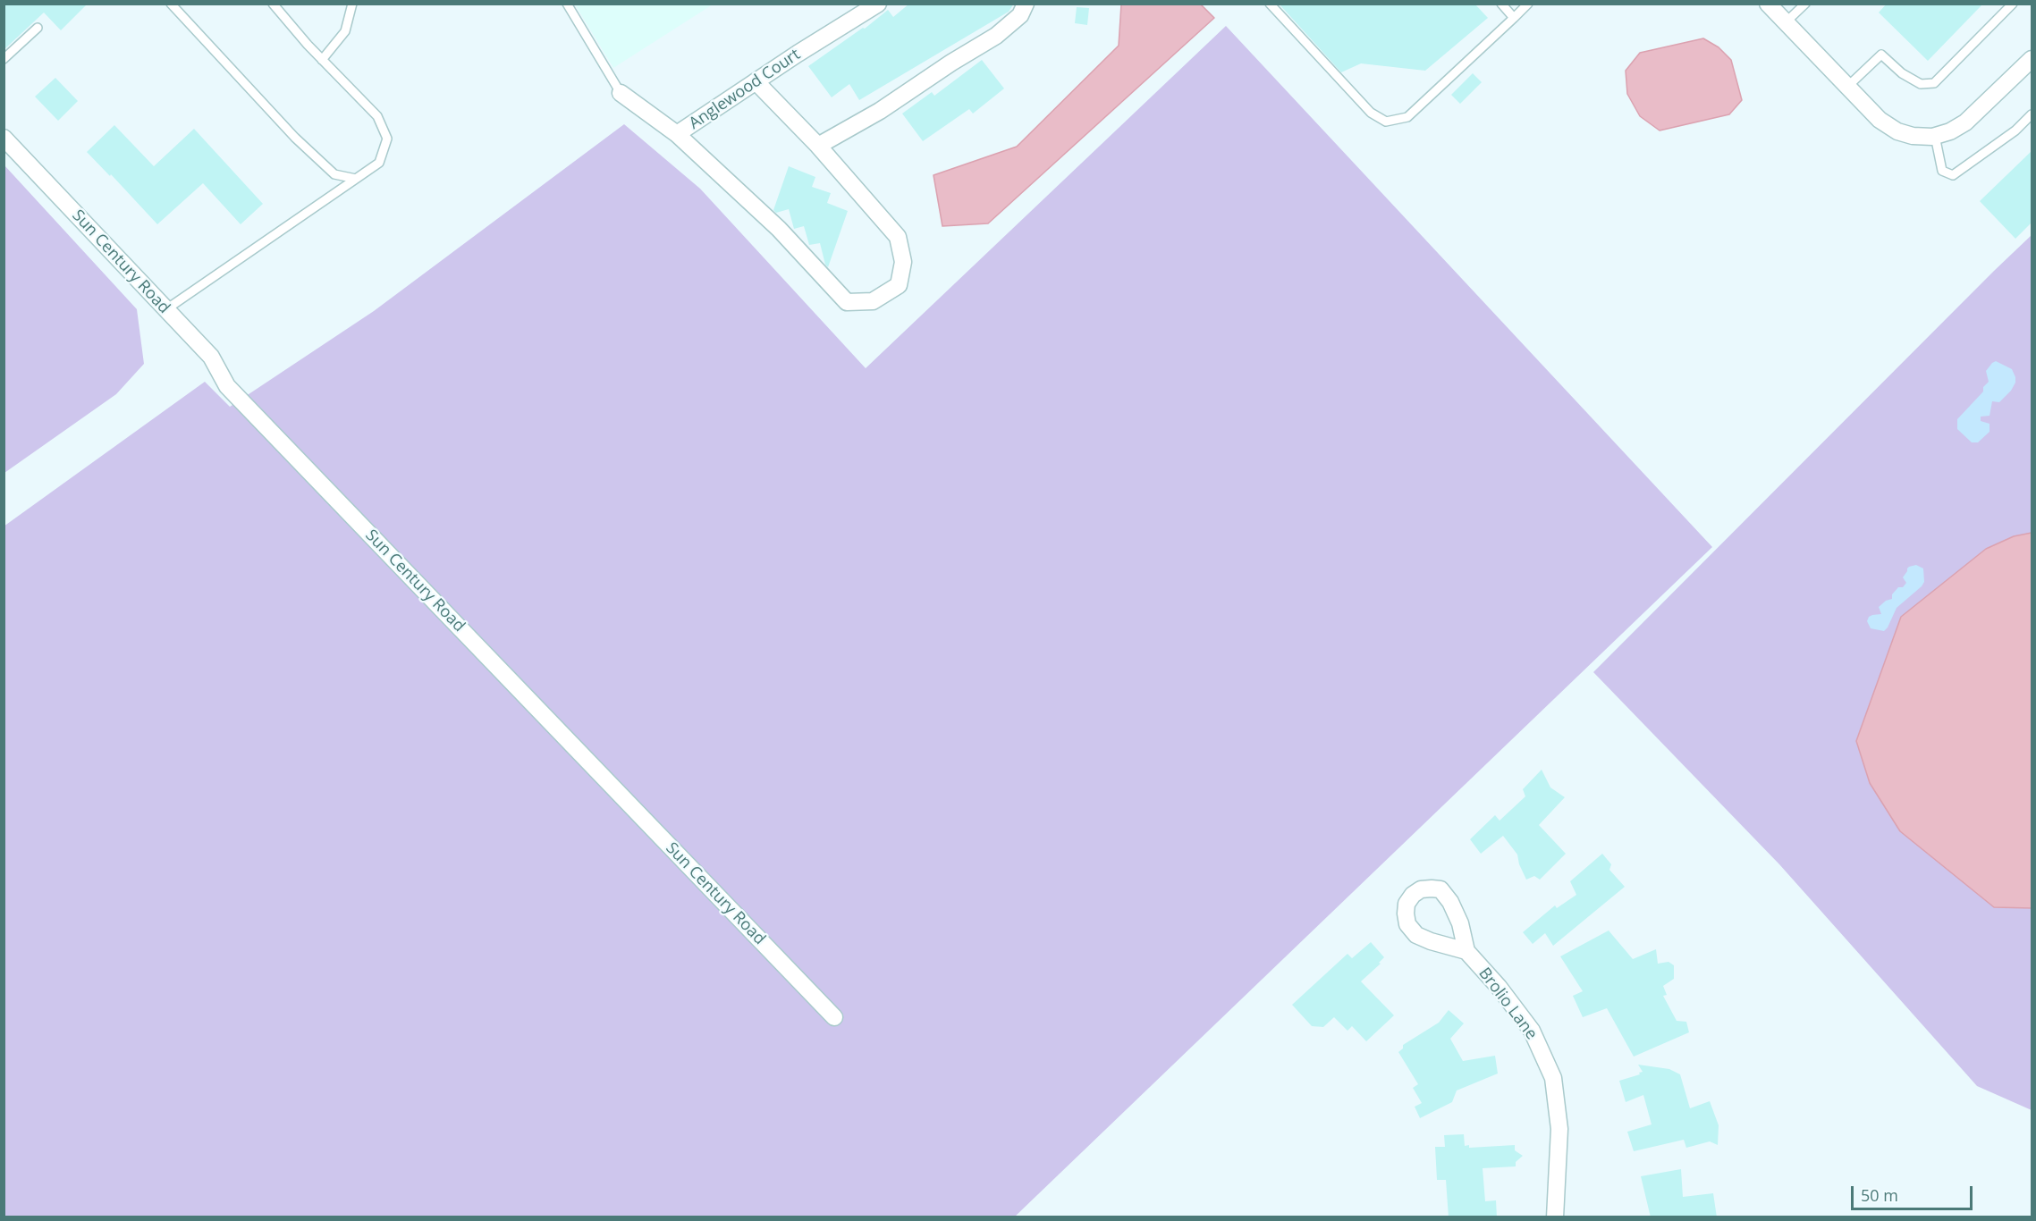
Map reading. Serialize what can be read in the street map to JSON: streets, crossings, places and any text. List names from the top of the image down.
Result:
{
  "streets": {
    "street": ["Anglewood Court", "Sun Century Road", "Brolio Lane"]
  },
  "scale_bar": "50 m"
}
